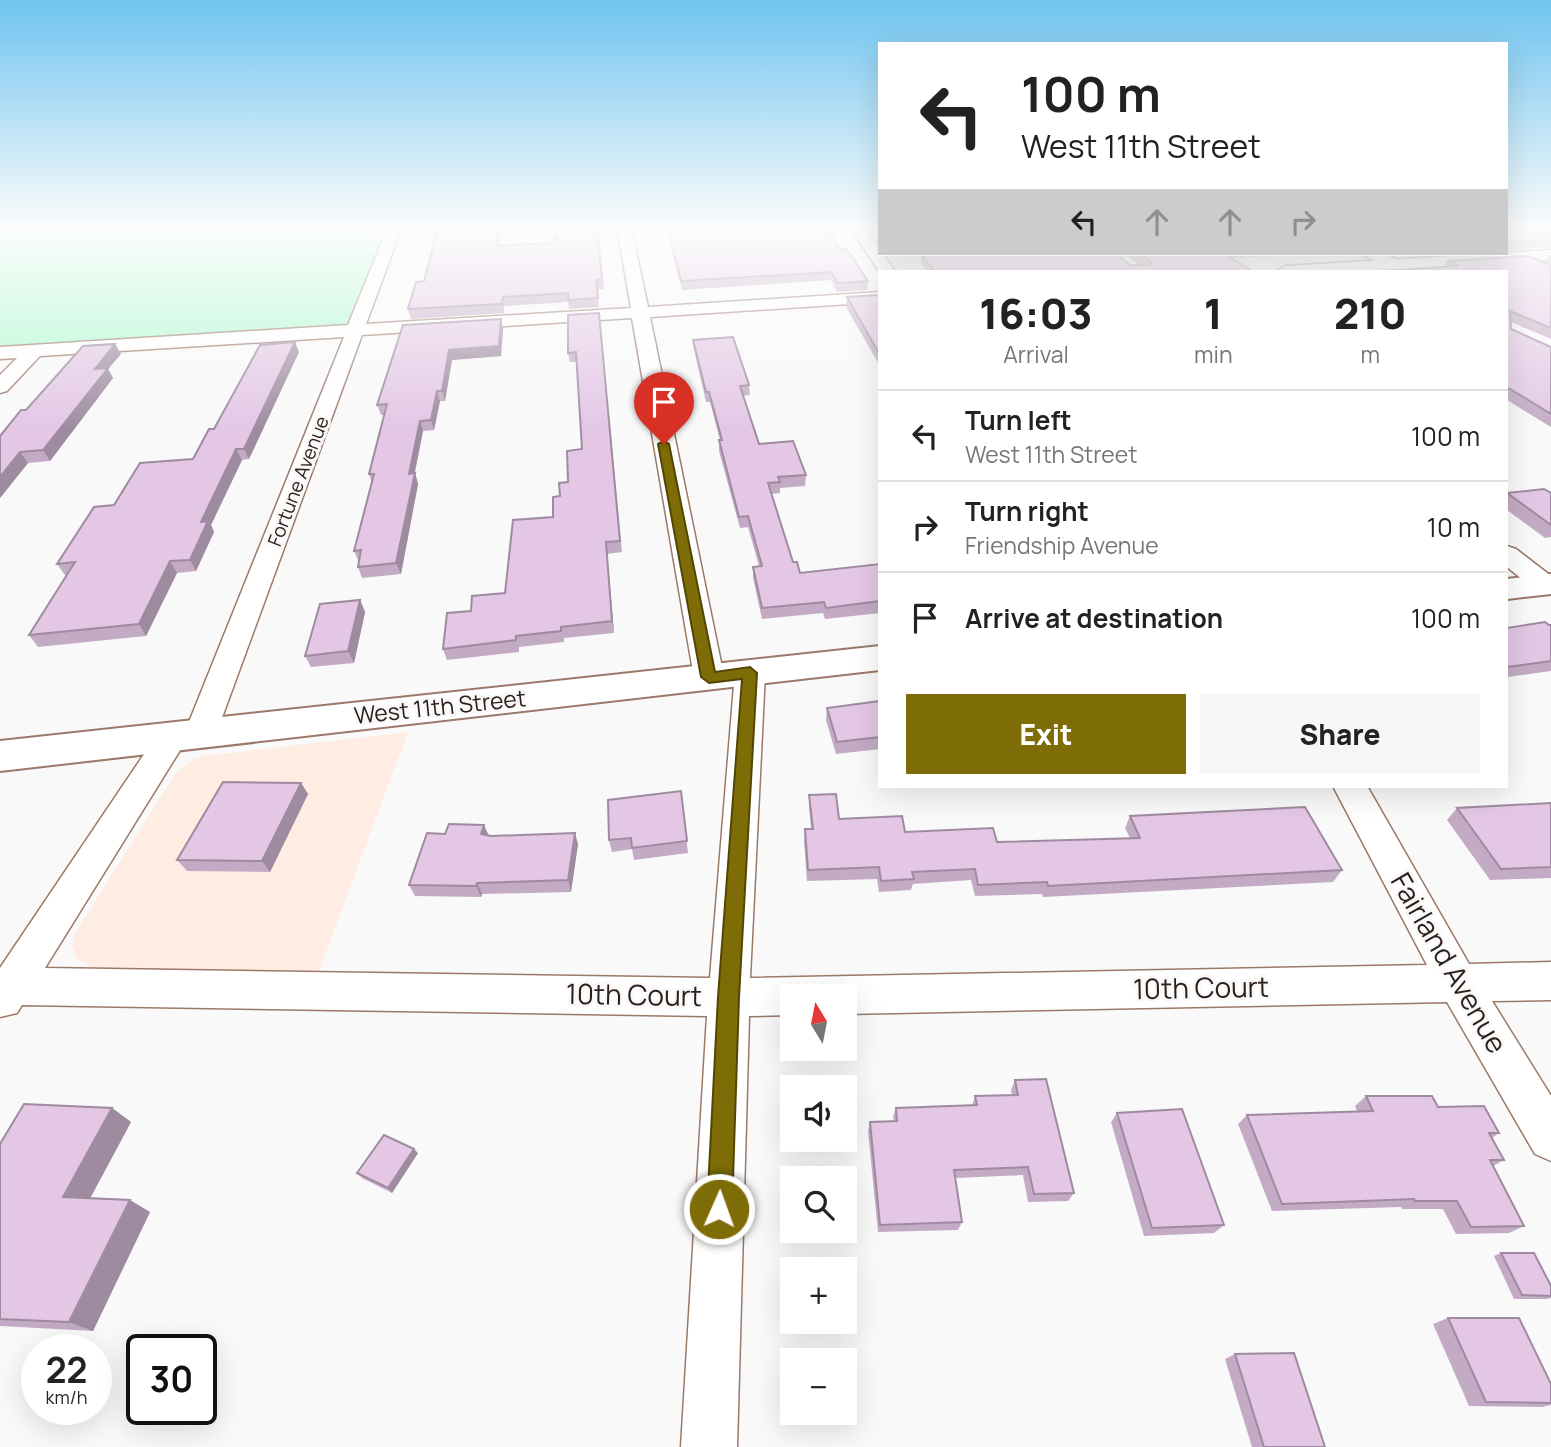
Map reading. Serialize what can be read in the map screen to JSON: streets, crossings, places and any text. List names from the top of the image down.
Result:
{
  "streets": {
    "main road": ["West 11th Street"],
    "street": ["Fortune Avenue", "Fairland Avenue", "10th Court"]
  },
  "crossings": [
    ["Fortune Avenue", "West 11th Street"],
    ["Fortune Avenue", "10th Court"],
    ["Fairland Avenue", "10th Court"]
  ],
  "north": "top",
  "page": {
    "turn": ["100 m", "West 11th Street"],
    "eta": [
      "16:03",
      "Arrival",
      "1",
      "min",
      "210",
      "m"
    ],
    "list": [
      {
        "name": "Turn left",
        "note": "West 11th Street",
        "value": "100 m"
      },
      {
        "name": "Turn right",
        "note": "Friendship Avenue",
        "value": "10 m"
      },
      {
        "name": "Arrive at destination",
        "value": "100 m"
      }
    ],
    "buttons": ["Exit", "Share"],
    "map_buttons": ["+", "−"],
    "speed": "22 km/h",
    "limit": "30"
  }
}
